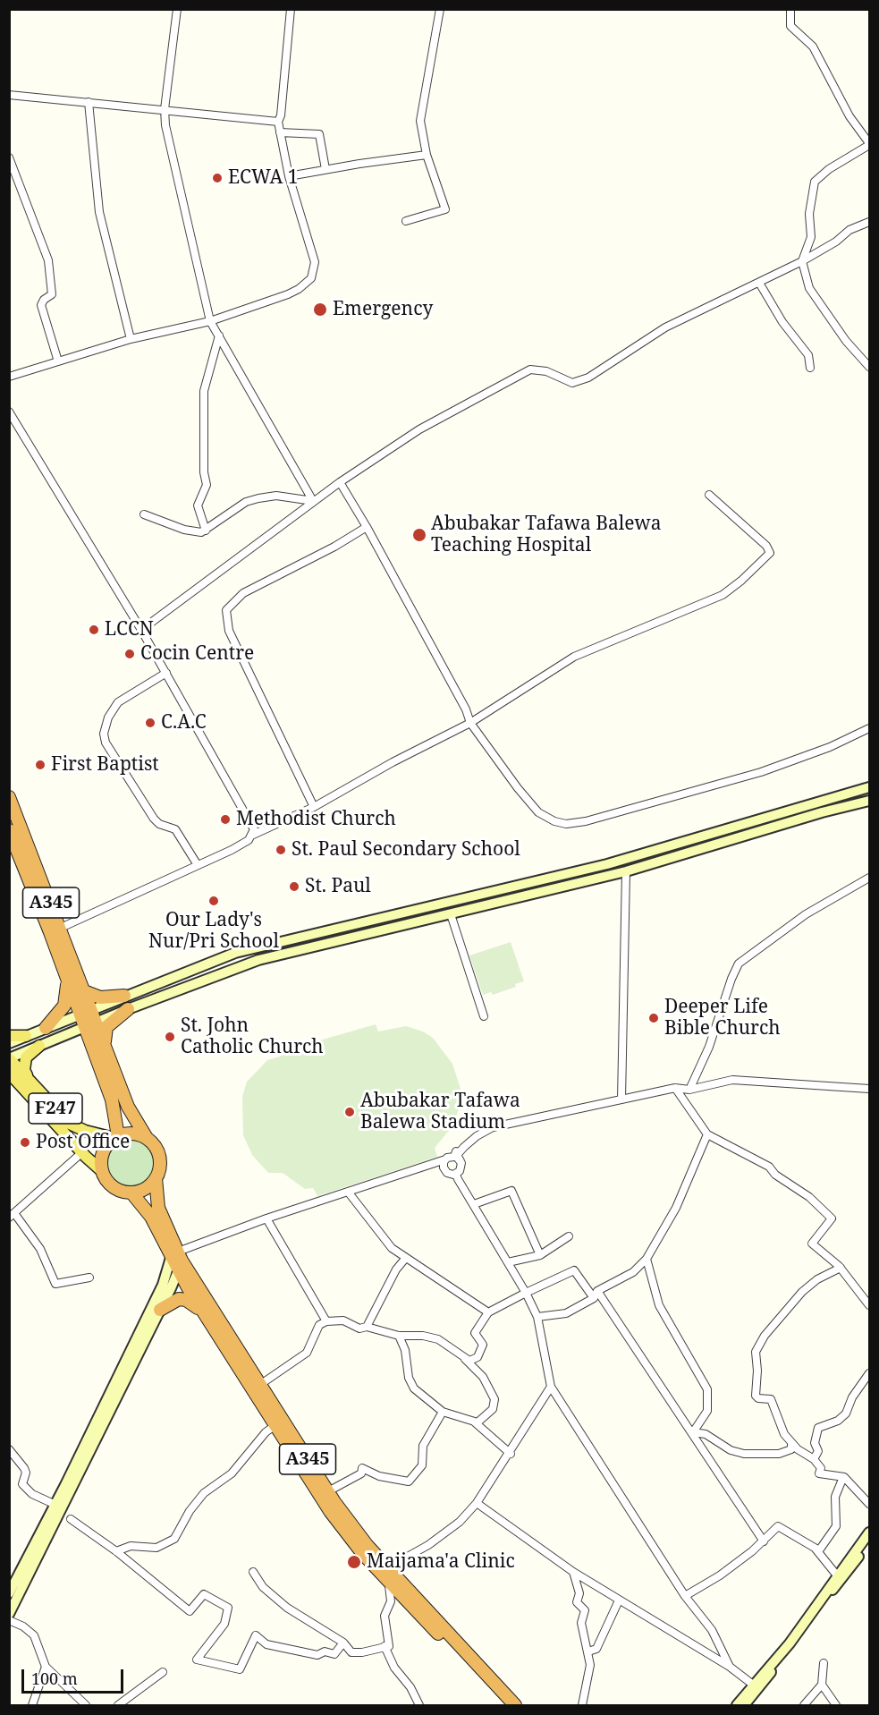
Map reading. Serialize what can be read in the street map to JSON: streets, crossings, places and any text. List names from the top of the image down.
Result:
{
  "streets": {
    "highway": ["A345"],
    "main road": ["F247"]
  },
  "crossings": [
    ["A345", "F247"]
  ],
  "places": [
    "ECWA 1",
    "Emergency",
    "Abubakar Tafawa Balewa Teaching Hospital",
    "LCCN",
    "Cocin Centre",
    "C.A.C",
    "First Baptist",
    "Methodist Church",
    "St. Paul Secondary School",
    "St. Paul",
    "Our Lady's Nur/Pri School",
    "Deeper Life Bible Church",
    "St. John Catholic Church",
    "Abubakar Tafawa Balewa Stadium",
    "Post Office",
    "Maijama'a Clinic"
  ],
  "scale_bar": "100 m"
}
